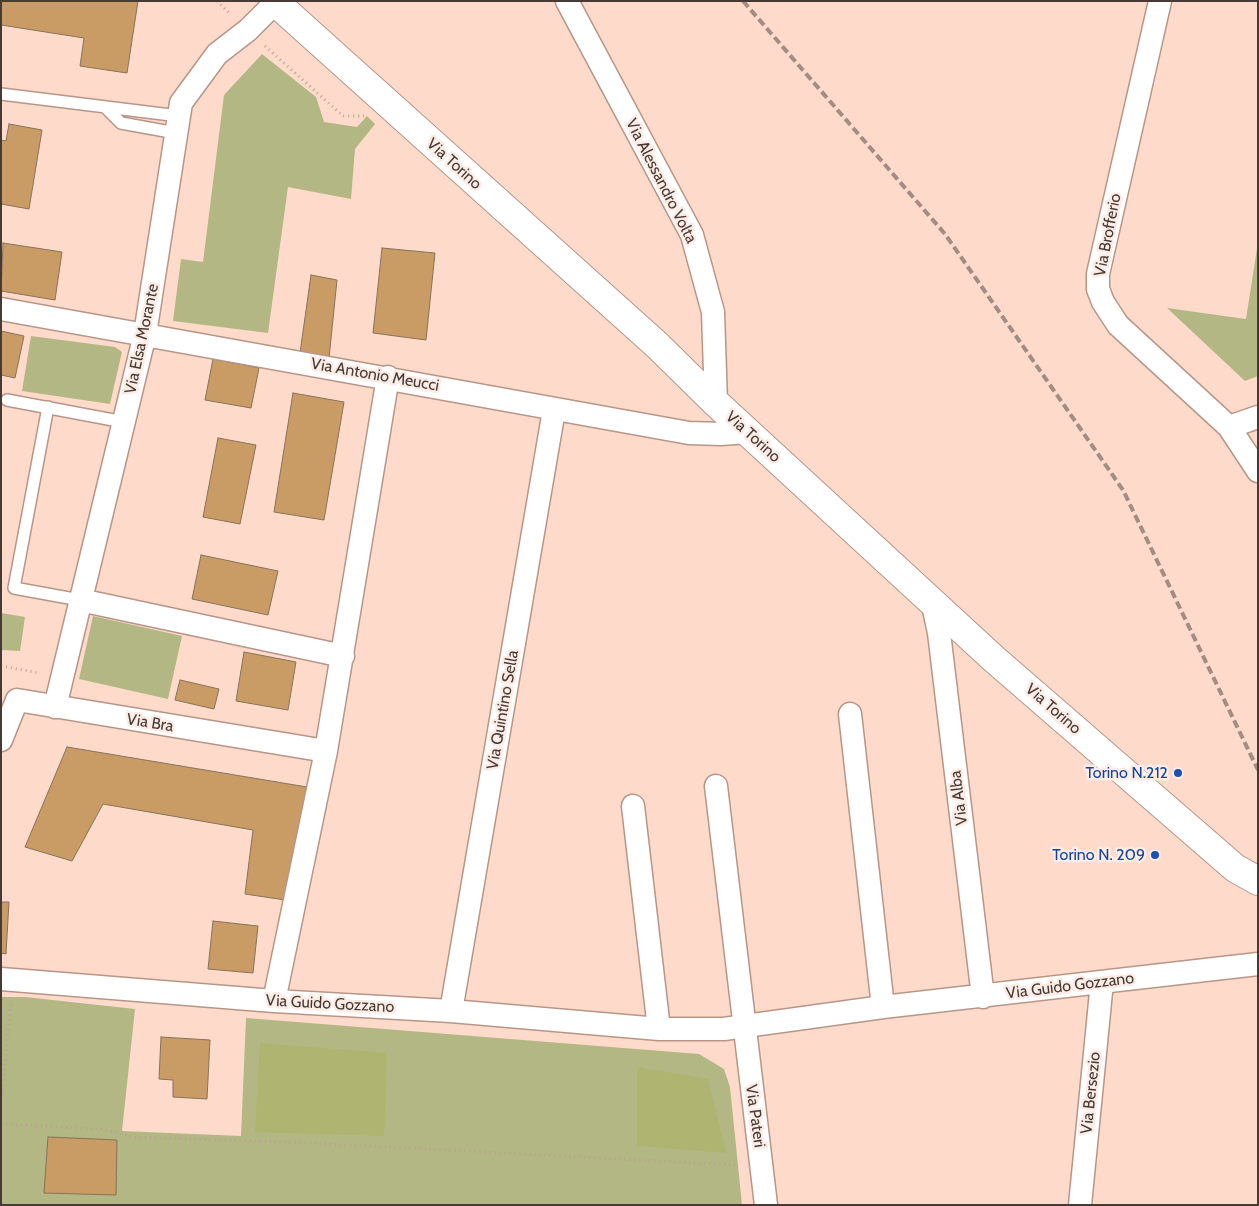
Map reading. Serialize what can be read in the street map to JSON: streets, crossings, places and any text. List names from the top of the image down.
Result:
{
  "streets": {
    "main road": ["Via Torino"],
    "street": [
      "Via Alessandro Volta",
      "Via Brofferio",
      "Via Elsa Morante",
      "Via Antonio Meucci",
      "Via Quintino Sella",
      "Via Bra",
      "Via Alba",
      "Via Guido Gozzano",
      "Via Bersezio",
      "Via Pateri"
    ]
  },
  "crossings": [
    ["Via Torino", "Via Alessandro Volta"],
    ["Via Torino", "Via Elsa Morante"],
    ["Via Torino", "Via Antonio Meucci"],
    ["Via Torino", "Via Alba"],
    ["Via Elsa Morante", "Via Antonio Meucci"],
    ["Via Elsa Morante", "Via Bra"],
    ["Via Antonio Meucci", "Via Quintino Sella"],
    ["Via Quintino Sella", "Via Guido Gozzano"],
    ["Via Alba", "Via Guido Gozzano"],
    ["Via Guido Gozzano", "Via Bersezio"],
    ["Via Guido Gozzano", "Via Pateri"]
  ],
  "places": ["Torino N.212", "Torino N. 209"]
}
